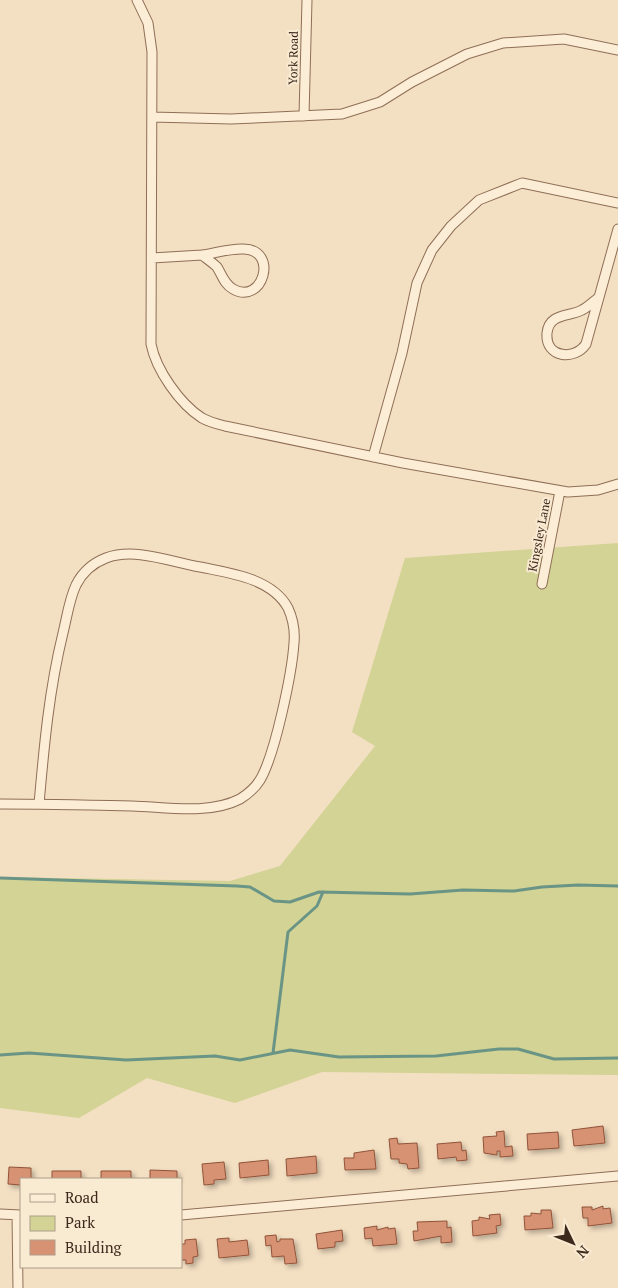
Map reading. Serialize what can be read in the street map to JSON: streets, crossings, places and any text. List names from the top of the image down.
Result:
{
  "streets": {
    "street": ["York Road", "Kingsley Lane"]
  },
  "legend": ["Road", "Park", "Building"],
  "north": "bottom right"
}
